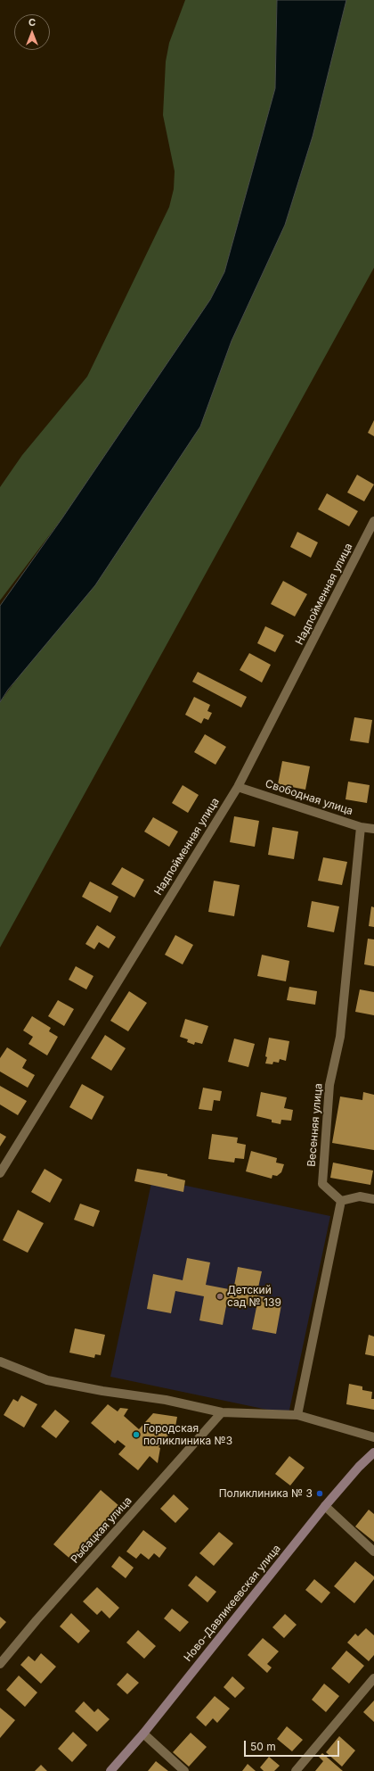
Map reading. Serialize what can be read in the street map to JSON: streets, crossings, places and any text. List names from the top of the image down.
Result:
{
  "streets": {
    "street": [
      "Надпойменная улица",
      "Свободная улица",
      "Весенняя улица",
      "Рыбацкая улица",
      "Ново-Давликеевская улица"
    ]
  },
  "crossings": [
    ["Надпойменная улица", "Свободная улица"],
    ["Свободная улица", "Весенняя улица"]
  ],
  "places": ["Детский сад № 139", "Городская поликлиника №3", "Поликлиника № 3"],
  "scale_bar": "50 m",
  "north": "top"
}
